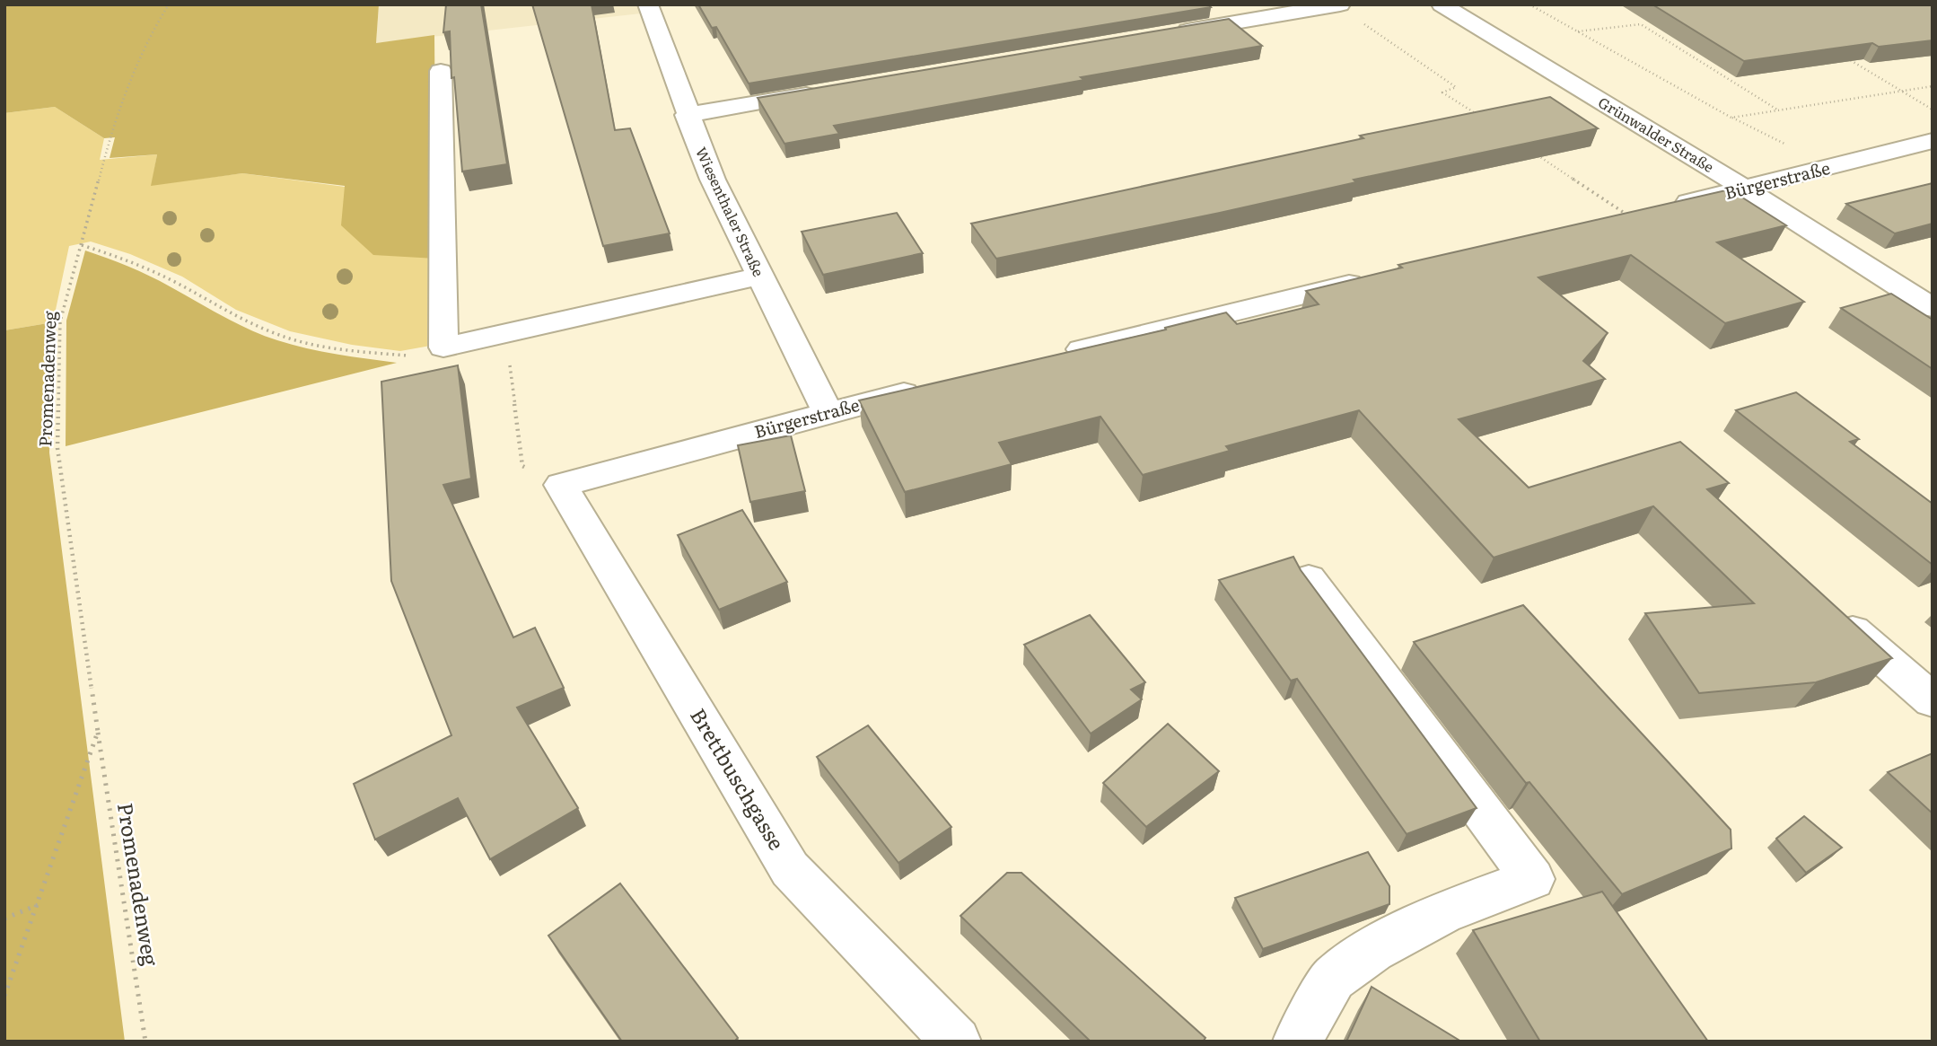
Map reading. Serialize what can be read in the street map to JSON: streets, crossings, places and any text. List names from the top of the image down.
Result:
{
  "streets": {
    "street": [
      "Grünwalder Straße",
      "Bürgerstraße",
      "Wiesenthaler Straße",
      "Brettbuschgasse"
    ],
    "path": ["Promenadenweg"]
  },
  "crossings": [
    ["Grünwalder Straße", "Bürgerstraße"],
    ["Bürgerstraße", "Wiesenthaler Straße"],
    ["Bürgerstraße", "Brettbuschgasse"]
  ]
}
